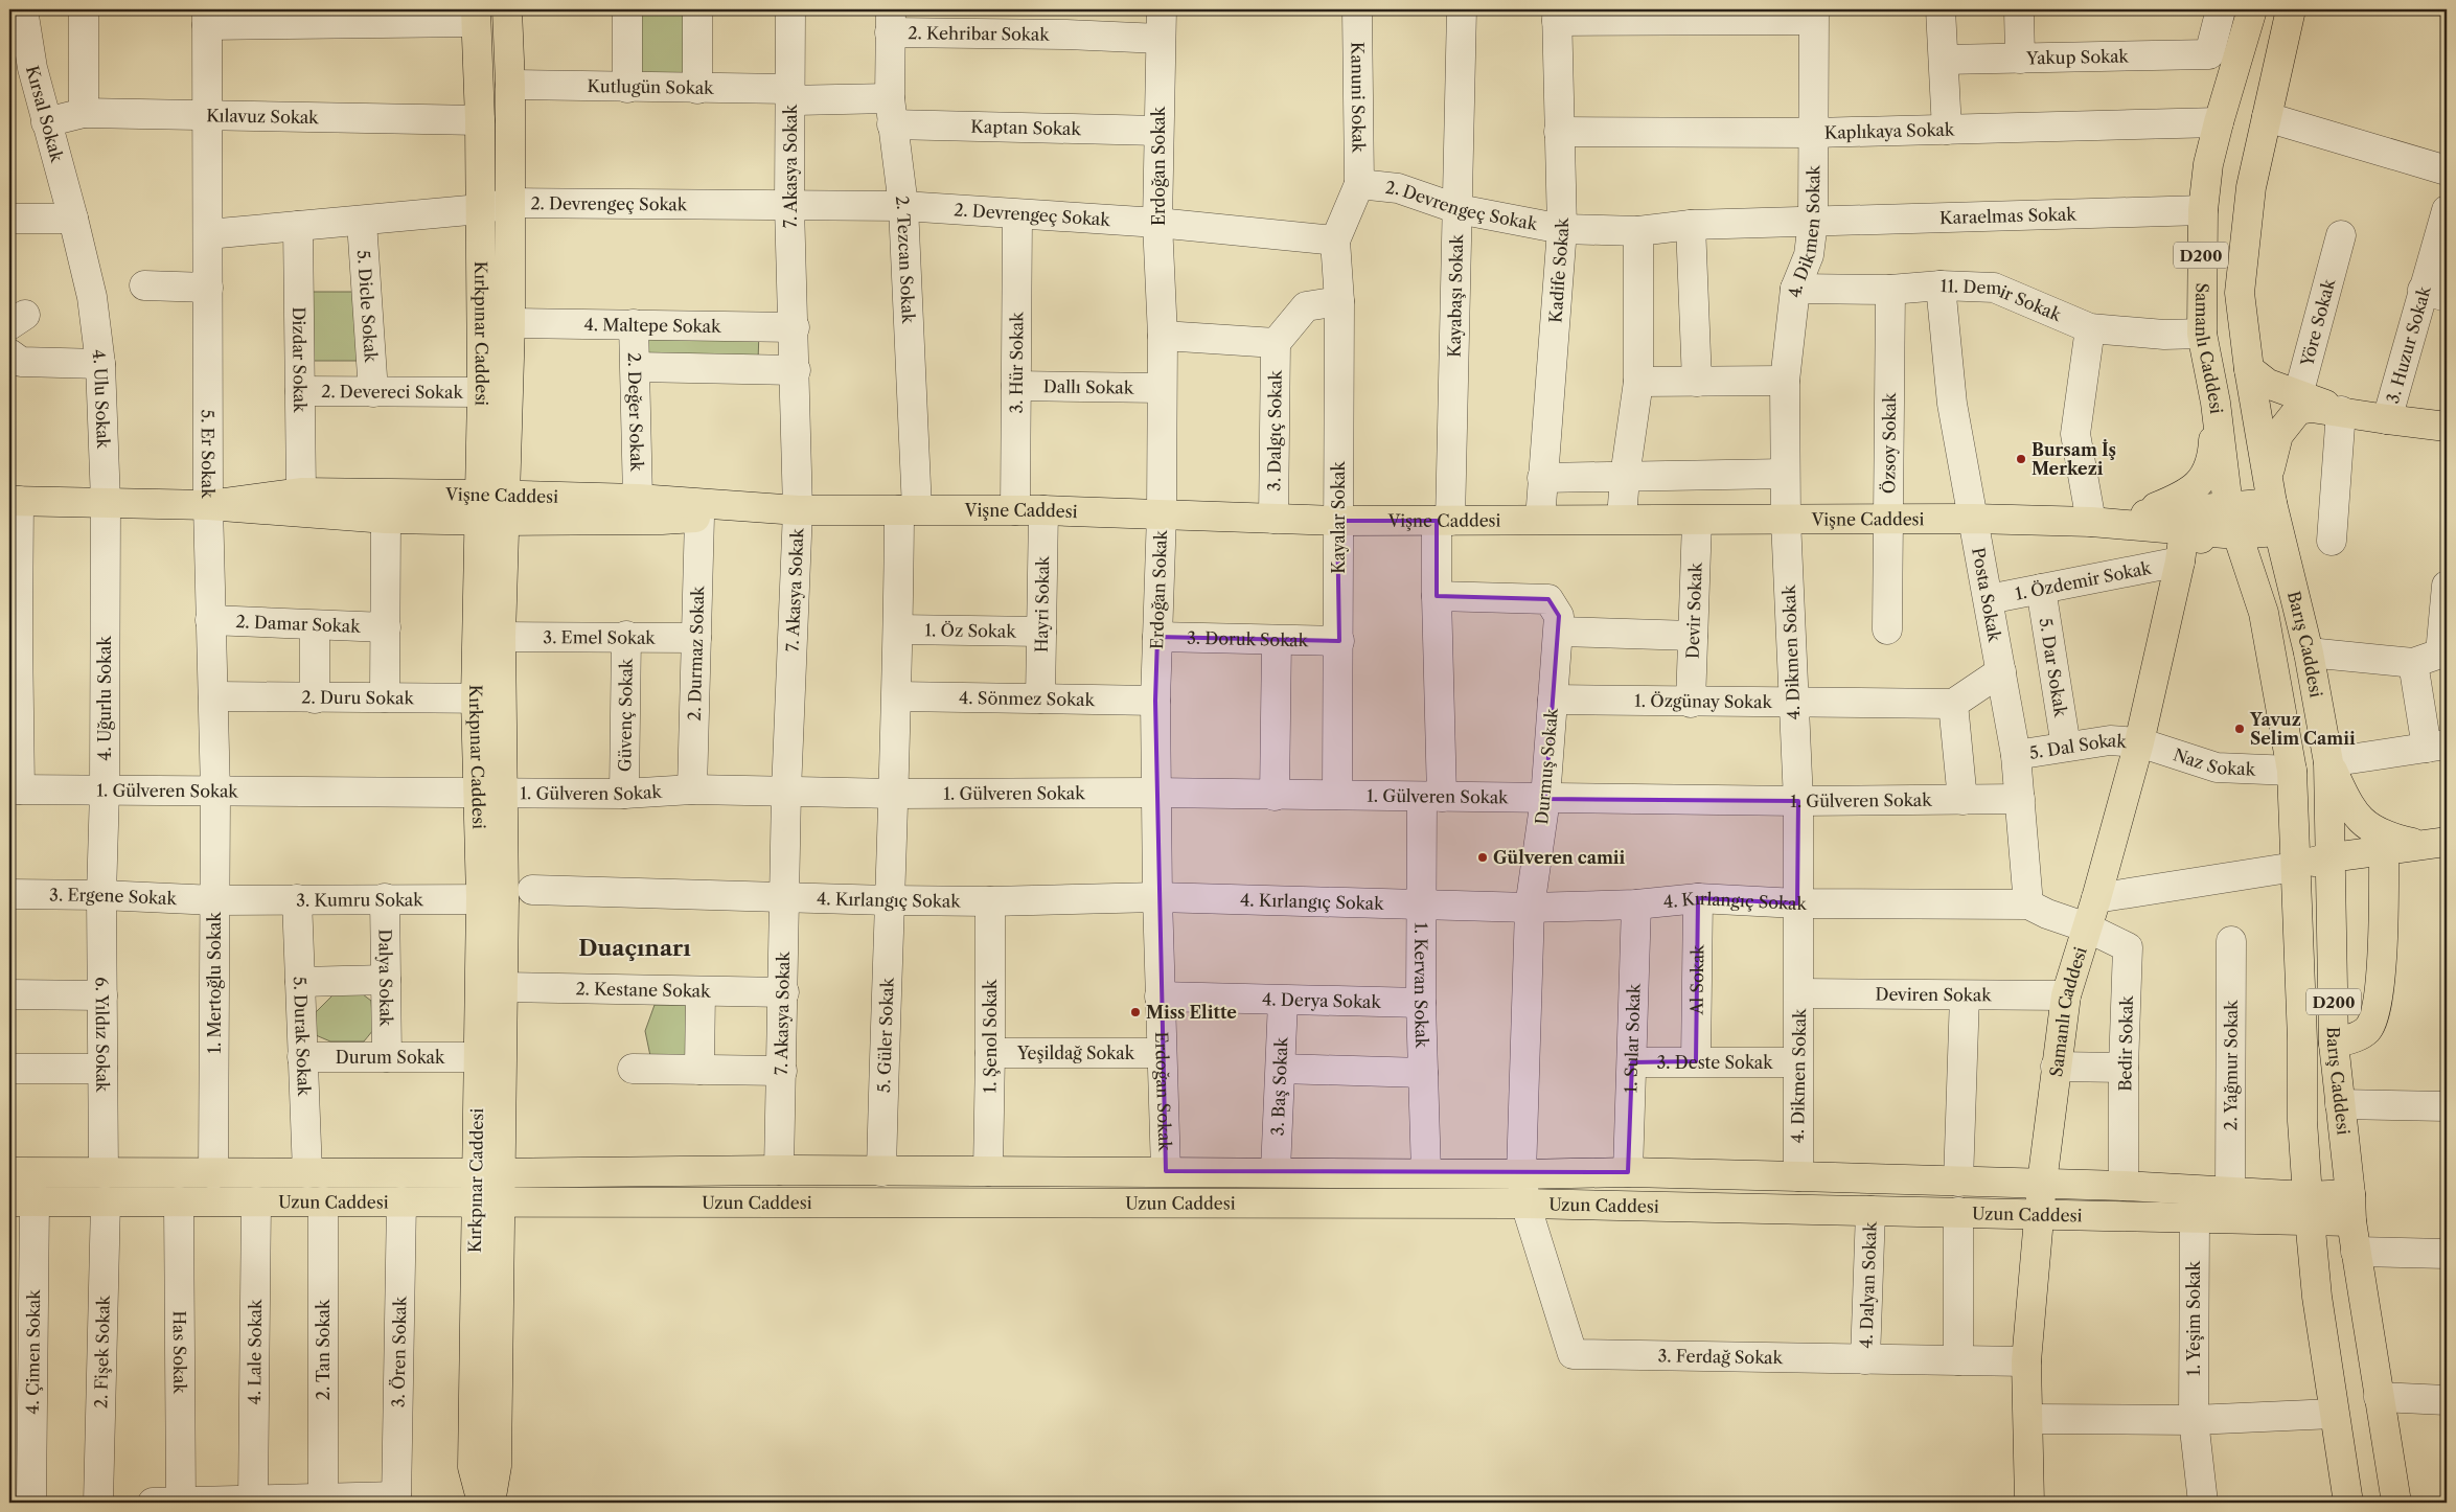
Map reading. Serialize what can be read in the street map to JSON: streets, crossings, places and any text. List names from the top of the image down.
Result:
{
  "streets": {
    "main road": [
      "D200",
      "Kırkpınar Caddesi",
      "Samanlı Caddesi",
      "Vişne Caddesi",
      "Barış Caddesi",
      "Uzun Caddesi"
    ],
    "street": [
      "2. Kehribar Sokak",
      "Yakup Sokak",
      "Kutlugün Sokak",
      "Kanuni Sokak",
      "Kırsal Sokak",
      "Kılavuz Sokak",
      "Kaptan Sokak",
      "Kaplıkaya Sokak",
      "7. Akasya Sokak",
      "Erdoğan Sokak",
      "2. Devrengeç Sokak",
      "Karaelmas Sokak",
      "4. Dikmen Sokak",
      "2. Tezcan Sokak",
      "Kadife Sokak",
      "Kayabaşı Sokak",
      "11. Demir Sokak",
      "5. Dicle Sokak",
      "Yöre Sokak",
      "4. Maltepe Sokak",
      "3. Huzur Sokak",
      "Dizdar Sokak",
      "3. Hür Sokak",
      "Dallı Sokak",
      "2. Devereci Sokak",
      "4. Ulu Sokak",
      "2. Değer Sokak",
      "3. Dalgıç Sokak",
      "Özsoy Sokak",
      "5. Er Sokak",
      "Kayalar Sokak",
      "1. Özdemir Sokak",
      "Posta Sokak",
      "Hayri Sokak",
      "Devir Sokak",
      "2. Damar Sokak",
      "1. Öz Sokak",
      "3. Emel Sokak",
      "3. Doruk Sokak",
      "2. Durmaz Sokak",
      "5. Dar Sokak",
      "2. Duru Sokak",
      "4. Uğurlu Sokak",
      "4. Sönmez Sokak",
      "1. Özgünay Sokak",
      "Güvenç Sokak",
      "5. Dal Sokak",
      "Naz Sokak",
      "Durmuş Sokak",
      "1. Gülveren Sokak",
      "3. Ergene Sokak",
      "3. Kumru Sokak",
      "4. Kırlangıç Sokak",
      "Dalya Sokak",
      "Al Sokak",
      "1. Mertoğlu Sokak",
      "1. Kervan Sokak",
      "2. Kestane Sokak",
      "Deviren Sokak",
      "4. Derya Sokak",
      "6. Yıldız Sokak",
      "5. Durak Sokak",
      "5. Güler Sokak",
      "1. Şenol Sokak",
      "1. Sular Sokak",
      "Bedir Sokak",
      "Yeşildağ Sokak",
      "Durum Sokak",
      "3. Deste Sokak",
      "2. Yağmur Sokak",
      "3. Baş Sokak",
      "4. Dalyan Sokak",
      "1. Yeşim Sokak",
      "2. Tan Sokak",
      "4. Lale Sokak",
      "4. Çimen Sokak",
      "2. Fişek Sokak",
      "Has Sokak",
      "3. Ören Sokak",
      "3. Ferdağ Sokak"
    ]
  },
  "crossings": [
    ["2. Kehribar Sokak", "Erdoğan Sokak"],
    ["2. Kehribar Sokak", "2. Tezcan Sokak"],
    ["Kutlugün Sokak", "Kaptan Sokak"],
    ["Kutlugün Sokak", "7. Akasya Sokak"],
    ["Kutlugün Sokak", "2. Tezcan Sokak"],
    ["Kutlugün Sokak", "Kırkpınar Caddesi"],
    ["Kanuni Sokak", "2. Devrengeç Sokak"],
    ["Kırsal Sokak", "Kılavuz Sokak"],
    ["Kırsal Sokak", "4. Ulu Sokak"],
    ["Kılavuz Sokak", "Kırkpınar Caddesi"],
    ["Kılavuz Sokak", "5. Er Sokak"],
    ["Kaptan Sokak", "Erdoğan Sokak"],
    ["Kaptan Sokak", "2. Tezcan Sokak"],
    ["Kaplıkaya Sokak", "4. Dikmen Sokak"],
    ["Kaplıkaya Sokak", "Kadife Sokak"],
    ["Kaplıkaya Sokak", "Samanlı Caddesi"],
    ["7. Akasya Sokak", "2. Devrengeç Sokak"],
    ["7. Akasya Sokak", "4. Maltepe Sokak"],
    ["7. Akasya Sokak", "Vişne Caddesi"],
    ["7. Akasya Sokak", "1. Gülveren Sokak"],
    ["7. Akasya Sokak", "4. Kırlangıç Sokak"],
    ["7. Akasya Sokak", "2. Kestane Sokak"],
    ["7. Akasya Sokak", "Uzun Caddesi"],
    ["Erdoğan Sokak", "2. Devrengeç Sokak"],
    ["Erdoğan Sokak", "Dallı Sokak"],
    ["Erdoğan Sokak", "Vişne Caddesi"],
    ["Erdoğan Sokak", "3. Doruk Sokak"],
    ["Erdoğan Sokak", "4. Sönmez Sokak"],
    ["Erdoğan Sokak", "1. Gülveren Sokak"],
    ["Erdoğan Sokak", "4. Kırlangıç Sokak"],
    ["Erdoğan Sokak", "4. Derya Sokak"],
    ["Erdoğan Sokak", "Yeşildağ Sokak"],
    ["Erdoğan Sokak", "Uzun Caddesi"],
    ["2. Devrengeç Sokak", "Karaelmas Sokak"],
    ["2. Devrengeç Sokak", "4. Dikmen Sokak"],
    ["2. Devrengeç Sokak", "2. Tezcan Sokak"],
    ["2. Devrengeç Sokak", "Kadife Sokak"],
    ["2. Devrengeç Sokak", "Kayabaşı Sokak"],
    ["2. Devrengeç Sokak", "5. Dicle Sokak"],
    ["2. Devrengeç Sokak", "Kırkpınar Caddesi"],
    ["2. Devrengeç Sokak", "Dizdar Sokak"],
    ["2. Devrengeç Sokak", "3. Hür Sokak"],
    ["2. Devrengeç Sokak", "5. Er Sokak"],
    ["2. Devrengeç Sokak", "Kayalar Sokak"],
    ["Karaelmas Sokak", "4. Dikmen Sokak"],
    ["Karaelmas Sokak", "Samanlı Caddesi"],
    ["4. Dikmen Sokak", "Kadife Sokak"],
    ["4. Dikmen Sokak", "11. Demir Sokak"],
    ["4. Dikmen Sokak", "Vişne Caddesi"],
    ["4. Dikmen Sokak", "1. Özgünay Sokak"],
    ["4. Dikmen Sokak", "1. Gülveren Sokak"],
    ["4. Dikmen Sokak", "4. Kırlangıç Sokak"],
    ["4. Dikmen Sokak", "Deviren Sokak"],
    ["4. Dikmen Sokak", "3. Deste Sokak"],
    ["4. Dikmen Sokak", "Uzun Caddesi"],
    ["D200", "Barış Caddesi"],
    ["2. Tezcan Sokak", "Vişne Caddesi"],
    ["2. Tezcan Sokak", "1. Öz Sokak"],
    ["2. Tezcan Sokak", "4. Sönmez Sokak"],
    ["2. Tezcan Sokak", "5. Güler Sokak"],
    ["Kadife Sokak", "Vişne Caddesi"],
    ["Kayabaşı Sokak", "Vişne Caddesi"],
    ["Kayabaşı Sokak", "1. Kervan Sokak"],
    ["11. Demir Sokak", "Samanlı Caddesi"],
    ["11. Demir Sokak", "Özsoy Sokak"],
    ["11. Demir Sokak", "Posta Sokak"],
    ["5. Dicle Sokak", "2. Devereci Sokak"],
    ["4. Maltepe Sokak", "Kırkpınar Caddesi"],
    ["4. Maltepe Sokak", "2. Değer Sokak"],
    ["Kırkpınar Caddesi", "2. Devereci Sokak"],
    ["Kırkpınar Caddesi", "Vişne Caddesi"],
    ["Kırkpınar Caddesi", "3. Emel Sokak"],
    ["Kırkpınar Caddesi", "2. Duru Sokak"],
    ["Kırkpınar Caddesi", "1. Gülveren Sokak"],
    ["Kırkpınar Caddesi", "3. Kumru Sokak"],
    ["Kırkpınar Caddesi", "2. Kestane Sokak"],
    ["Kırkpınar Caddesi", "Durum Sokak"],
    ["Kırkpınar Caddesi", "Uzun Caddesi"],
    ["Samanlı Caddesi", "1. Özdemir Sokak"],
    ["Samanlı Caddesi", "Barış Caddesi"],
    ["Samanlı Caddesi", "5. Dal Sokak"],
    ["Samanlı Caddesi", "Naz Sokak"],
    ["Samanlı Caddesi", "4. Kırlangıç Sokak"],
    ["Samanlı Caddesi", "Deviren Sokak"],
    ["Samanlı Caddesi", "Bedir Sokak"],
    ["Samanlı Caddesi", "Uzun Caddesi"],
    ["Samanlı Caddesi", "3. Ferdağ Sokak"],
    ["Dizdar Sokak", "2. Devereci Sokak"],
    ["Dizdar Sokak", "Vişne Caddesi"],
    ["3. Hür Sokak", "Dallı Sokak"],
    ["3. Hür Sokak", "Vişne Caddesi"],
    ["3. Hür Sokak", "Hayri Sokak"],
    ["4. Ulu Sokak", "Vişne Caddesi"],
    ["4. Ulu Sokak", "4. Uğurlu Sokak"],
    ["2. Değer Sokak", "Vişne Caddesi"],
    ["3. Dalgıç Sokak", "Vişne Caddesi"],
    ["Özsoy Sokak", "Vişne Caddesi"],
    ["5. Er Sokak", "Vişne Caddesi"],
    ["5. Er Sokak", "2. Damar Sokak"],
    ["5. Er Sokak", "2. Duru Sokak"],
    ["5. Er Sokak", "1. Gülveren Sokak"],
    ["5. Er Sokak", "1. Mertoğlu Sokak"],
    ["Vişne Caddesi", "Kayalar Sokak"],
    ["Vişne Caddesi", "Posta Sokak"],
    ["Vişne Caddesi", "Hayri Sokak"],
    ["Vişne Caddesi", "Devir Sokak"],
    ["Vişne Caddesi", "2. Damar Sokak"],
    ["Vişne Caddesi", "2. Durmaz Sokak"],
    ["Vişne Caddesi", "4. Uğurlu Sokak"],
    ["Vişne Caddesi", "1. Kervan Sokak"],
    ["Kayalar Sokak", "3. Doruk Sokak"],
    ["Kayalar Sokak", "1. Gülveren Sokak"],
    ["1. Özdemir Sokak", "Posta Sokak"],
    ["1. Özdemir Sokak", "5. Dar Sokak"],
    ["Posta Sokak", "5. Dal Sokak"],
    ["Posta Sokak", "1. Gülveren Sokak"],
    ["Posta Sokak", "4. Kırlangıç Sokak"],
    ["Hayri Sokak", "1. Öz Sokak"],
    ["Hayri Sokak", "4. Sönmez Sokak"],
    ["Devir Sokak", "1. Özgünay Sokak"],
    ["2. Damar Sokak", "2. Duru Sokak"],
    ["3. Emel Sokak", "2. Durmaz Sokak"],
    ["3. Emel Sokak", "Güvenç Sokak"],
    ["Barış Caddesi", "Naz Sokak"],
    ["Barış Caddesi", "Uzun Caddesi"],
    ["2. Durmaz Sokak", "1. Gülveren Sokak"],
    ["5. Dar Sokak", "5. Dal Sokak"],
    ["4. Uğurlu Sokak", "1. Gülveren Sokak"],
    ["4. Uğurlu Sokak", "3. Ergene Sokak"],
    ["4. Uğurlu Sokak", "6. Yıldız Sokak"],
    ["4. Sönmez Sokak", "5. Güler Sokak"],
    ["1. Özgünay Sokak", "Durmuş Sokak"],
    ["Güvenç Sokak", "1. Gülveren Sokak"],
    ["5. Dal Sokak", "Naz Sokak"],
    ["Durmuş Sokak", "1. Gülveren Sokak"],
    ["Durmuş Sokak", "4. Kırlangıç Sokak"],
    ["Durmuş Sokak", "1. Kervan Sokak"],
    ["Durmuş Sokak", "Uzun Caddesi"],
    ["Durmuş Sokak", "3. Ferdağ Sokak"],
    ["1. Gülveren Sokak", "1. Mertoğlu Sokak"],
    ["1. Gülveren Sokak", "1. Kervan Sokak"],
    ["1. Gülveren Sokak", "5. Güler Sokak"],
    ["3. Ergene Sokak", "3. Kumru Sokak"],
    ["3. Ergene Sokak", "1. Mertoğlu Sokak"],
    ["3. Ergene Sokak", "6. Yıldız Sokak"],
    ["3. Kumru Sokak", "Dalya Sokak"],
    ["3. Kumru Sokak", "1. Mertoğlu Sokak"],
    ["3. Kumru Sokak", "5. Durak Sokak"],
    ["4. Kırlangıç Sokak", "Al Sokak"],
    ["4. Kırlangıç Sokak", "1. Kervan Sokak"],
    ["4. Kırlangıç Sokak", "5. Güler Sokak"],
    ["4. Kırlangıç Sokak", "1. Şenol Sokak"],
    ["4. Kırlangıç Sokak", "1. Sular Sokak"],
    ["4. Kırlangıç Sokak", "Bedir Sokak"],
    ["Dalya Sokak", "Durum Sokak"],
    ["Al Sokak", "3. Deste Sokak"],
    ["1. Mertoğlu Sokak", "Uzun Caddesi"],
    ["1. Kervan Sokak", "4. Derya Sokak"],
    ["1. Kervan Sokak", "Uzun Caddesi"],
    ["4. Derya Sokak", "3. Baş Sokak"],
    ["6. Yıldız Sokak", "Uzun Caddesi"],
    ["5. Durak Sokak", "Durum Sokak"],
    ["5. Durak Sokak", "Uzun Caddesi"],
    ["5. Güler Sokak", "Uzun Caddesi"],
    ["1. Şenol Sokak", "Yeşildağ Sokak"],
    ["1. Şenol Sokak", "Uzun Caddesi"],
    ["1. Sular Sokak", "3. Deste Sokak"],
    ["1. Sular Sokak", "Uzun Caddesi"],
    ["Bedir Sokak", "Uzun Caddesi"],
    ["2. Yağmur Sokak", "Uzun Caddesi"],
    ["3. Baş Sokak", "Uzun Caddesi"],
    ["Uzun Caddesi", "4. Dalyan Sokak"],
    ["Uzun Caddesi", "1. Yeşim Sokak"],
    ["Uzun Caddesi", "2. Tan Sokak"],
    ["Uzun Caddesi", "4. Lale Sokak"],
    ["Uzun Caddesi", "4. Çimen Sokak"],
    ["Uzun Caddesi", "2. Fişek Sokak"],
    ["Uzun Caddesi", "Has Sokak"],
    ["Uzun Caddesi", "3. Ören Sokak"],
    ["Uzun Caddesi", "3. Ferdağ Sokak"],
    ["4. Dalyan Sokak", "3. Ferdağ Sokak"]
  ],
  "districts": ["Duaçınarı"],
  "places": [
    "Bursam İş Merkezi",
    "Yavuz Selim Camii",
    "Gülveren camii",
    "Miss Elitte"
  ]
}
